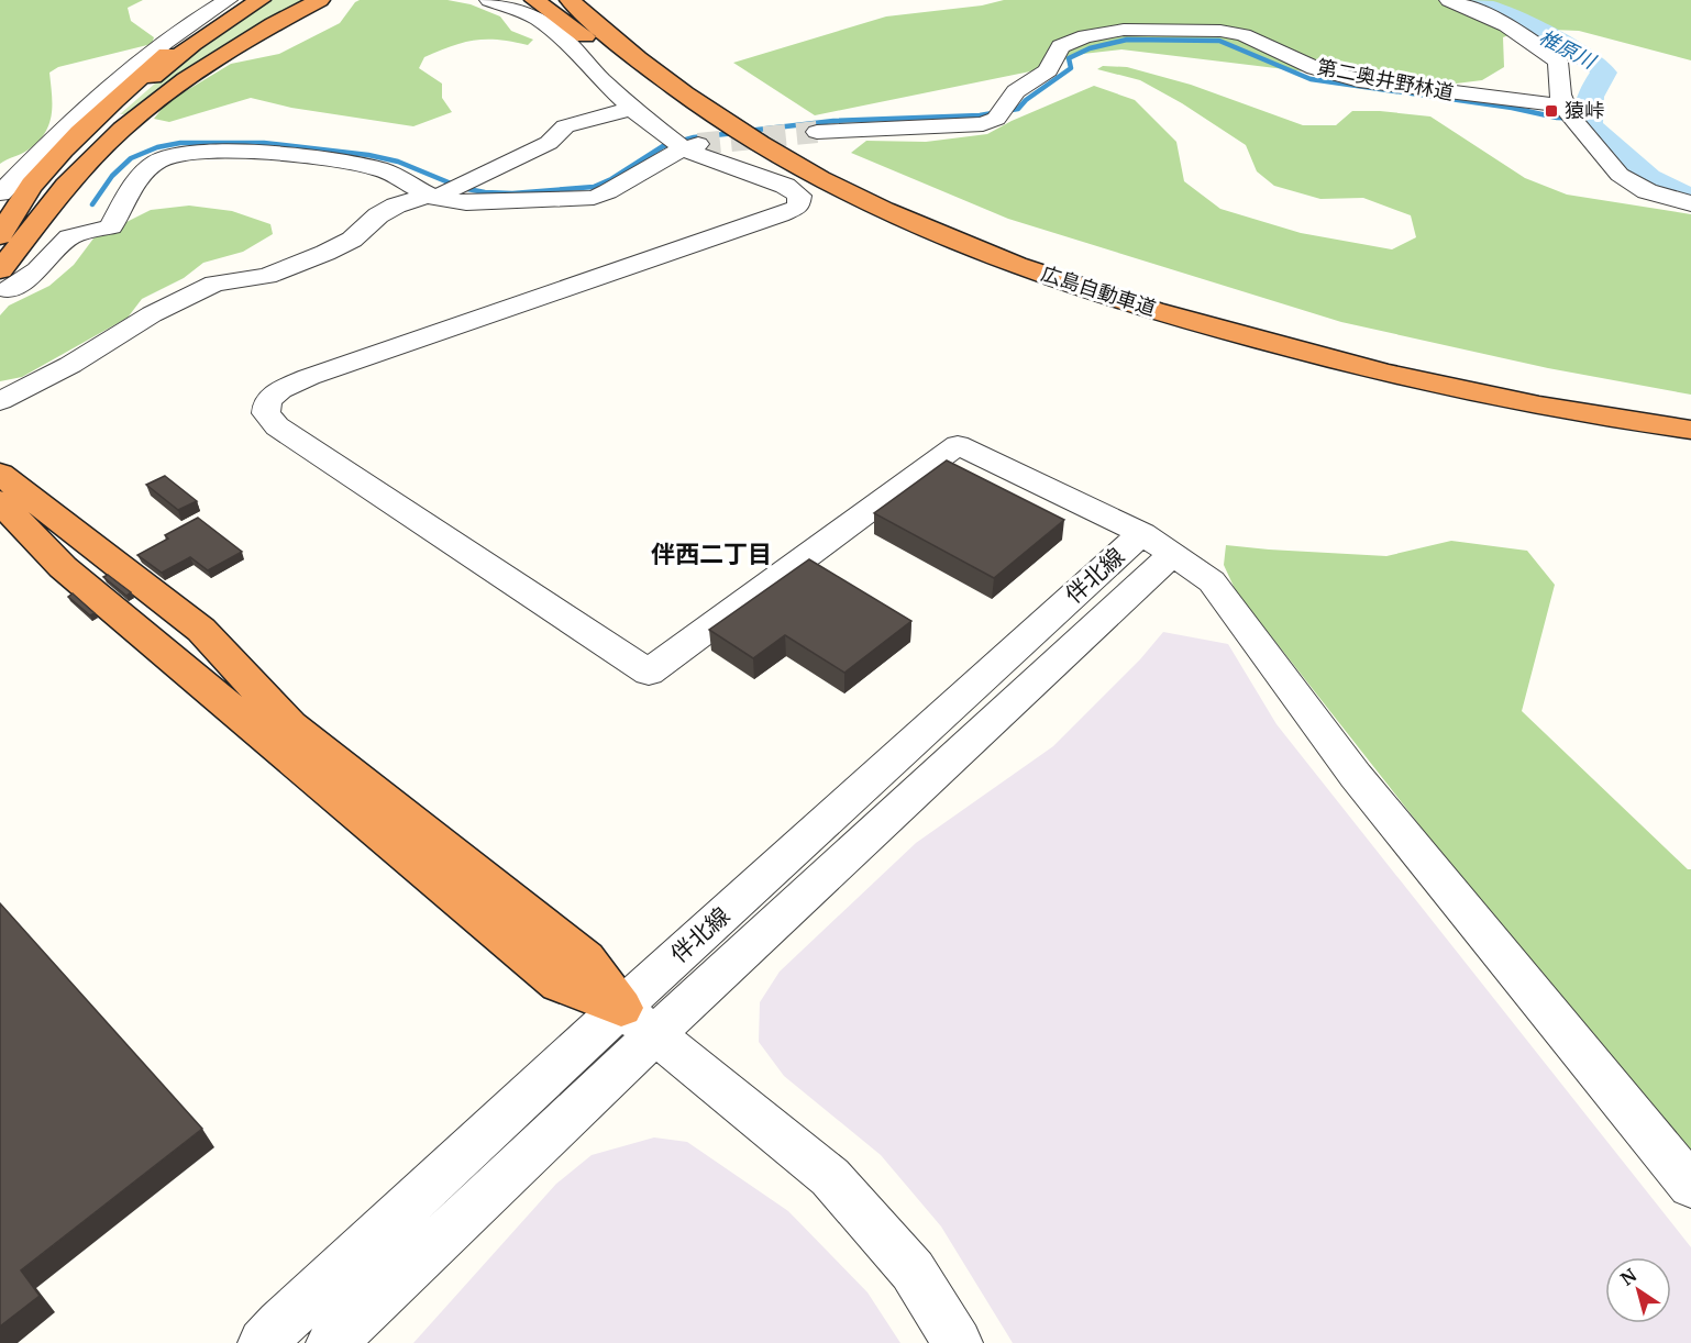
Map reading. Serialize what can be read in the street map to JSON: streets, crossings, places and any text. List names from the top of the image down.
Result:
{
  "streets": {
    "highway": ["広島自動車道"],
    "street": ["第二奥井野林道", "伴北線"]
  },
  "districts": ["伴西二丁目"],
  "water": ["椎原川"],
  "places": {
    "transit": ["猿峠"]
  },
  "north": "top left"
}
